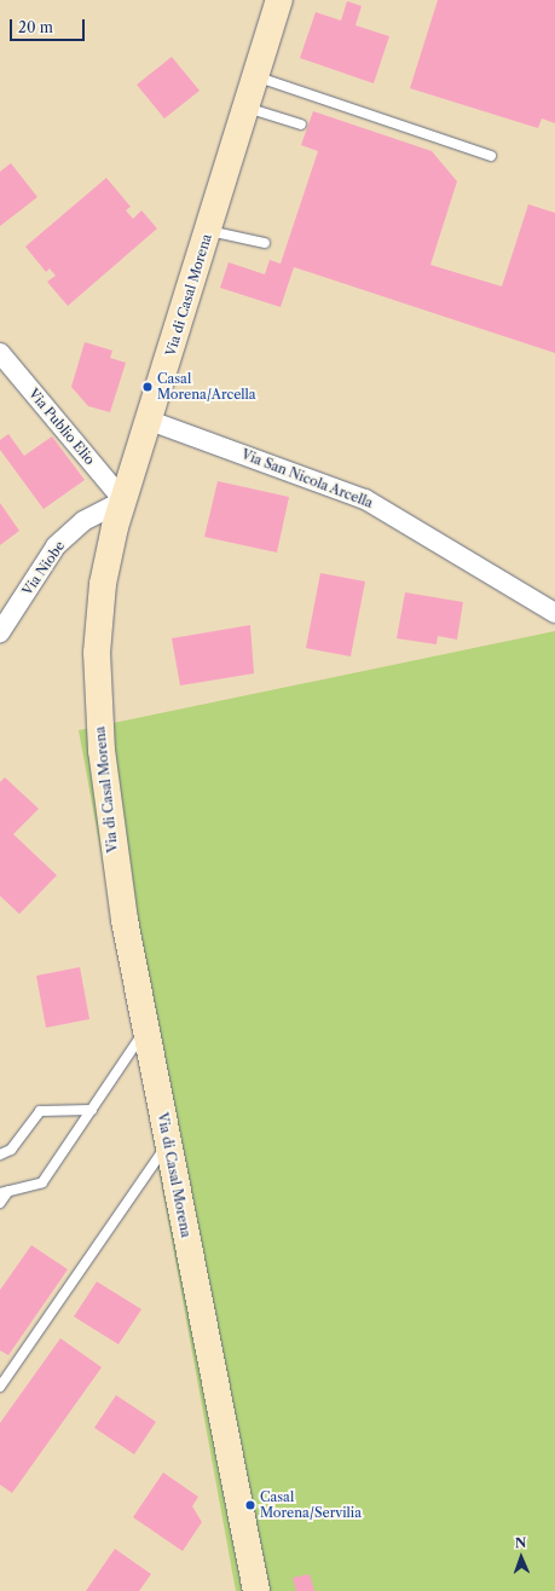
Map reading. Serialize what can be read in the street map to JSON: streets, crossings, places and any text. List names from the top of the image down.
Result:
{
  "streets": {
    "main road": ["Via di Casal Morena"],
    "street": ["Via Publio Elio", "Via San Nicola Arcella", "Via Niobe"]
  },
  "crossings": [
    ["Via di Casal Morena", "Via Publio Elio"],
    ["Via di Casal Morena", "Via San Nicola Arcella"],
    ["Via di Casal Morena", "Via Niobe"],
    ["Via Publio Elio", "Via Niobe"]
  ],
  "places": ["Casal Morena/Arcella", "Casal Morena/Servilia"],
  "scale_bar": "20 m",
  "north": "top"
}
